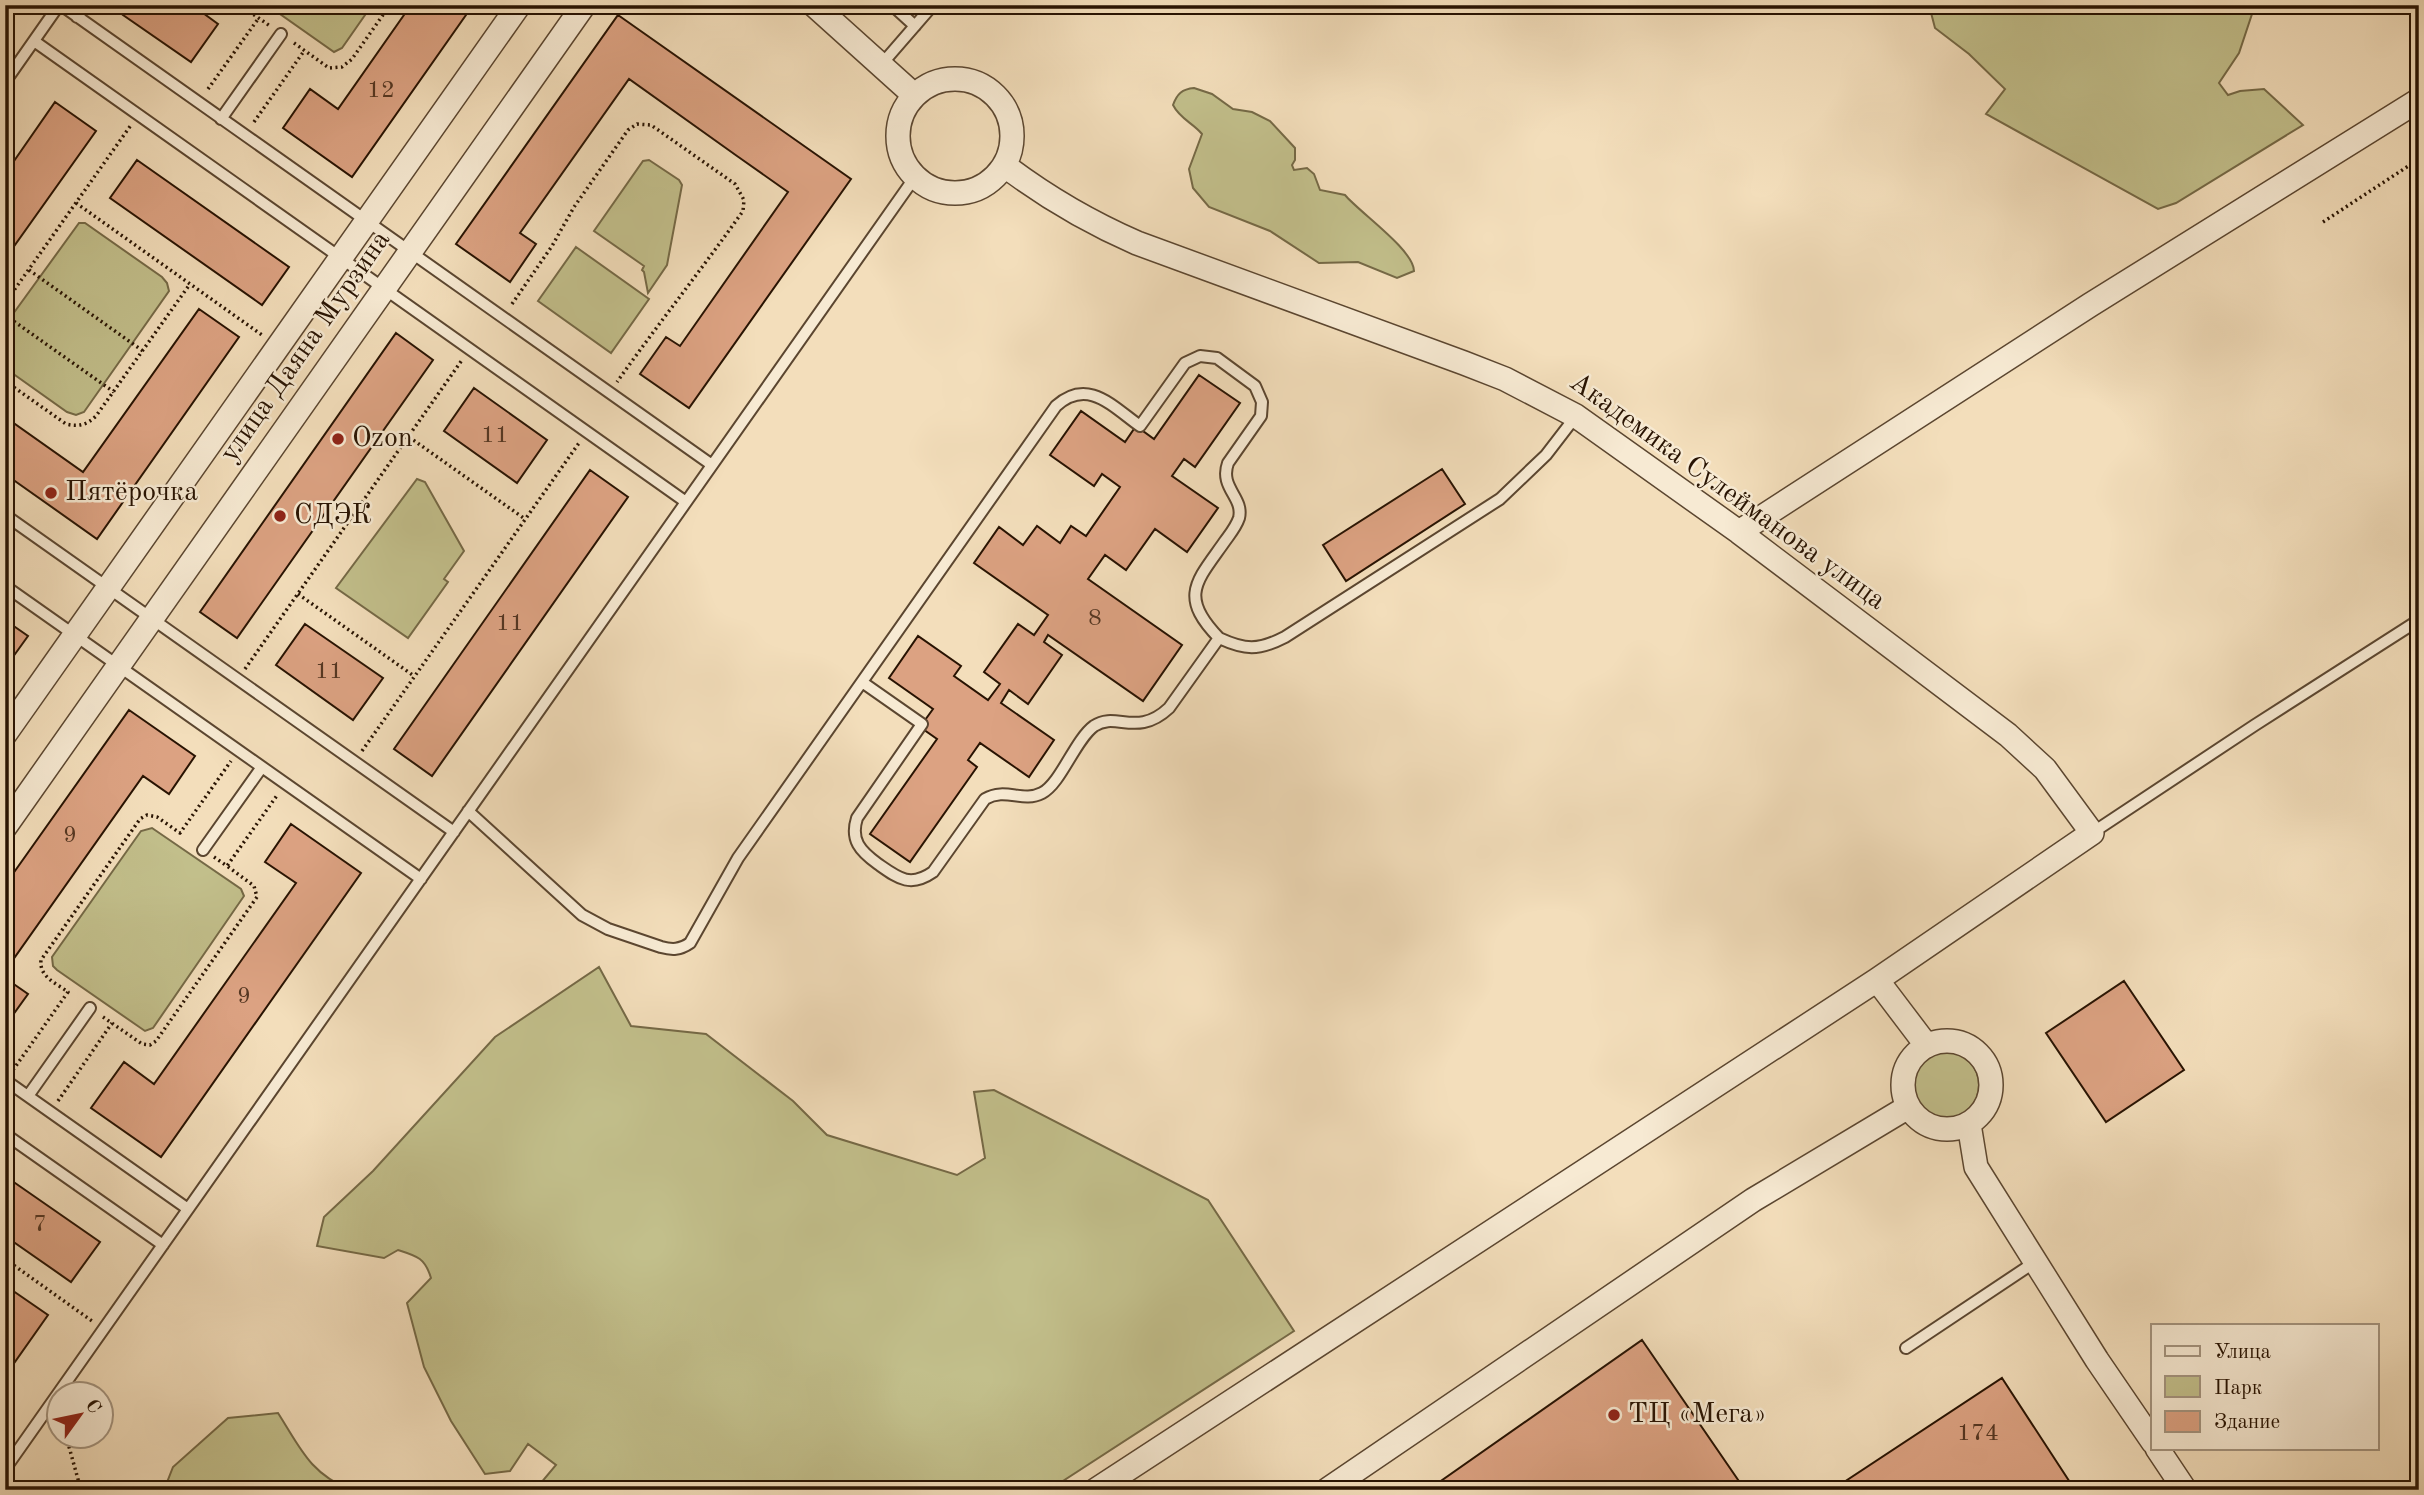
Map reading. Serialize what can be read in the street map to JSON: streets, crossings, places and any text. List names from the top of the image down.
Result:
{
  "streets": {
    "street": ["улица Даяна Мурзина", "Академика Сулейманова улица"]
  },
  "places": [
    "Ozon",
    "Пятёрочка",
    "СДЭК",
    "ТЦ «Мега»"
  ],
  "house_numbers": [
    "12",
    "11",
    "8",
    "11",
    "11",
    "9",
    "9",
    "7",
    "174"
  ],
  "legend": ["Улица", "Парк", "Здание"],
  "north": "top right"
}
